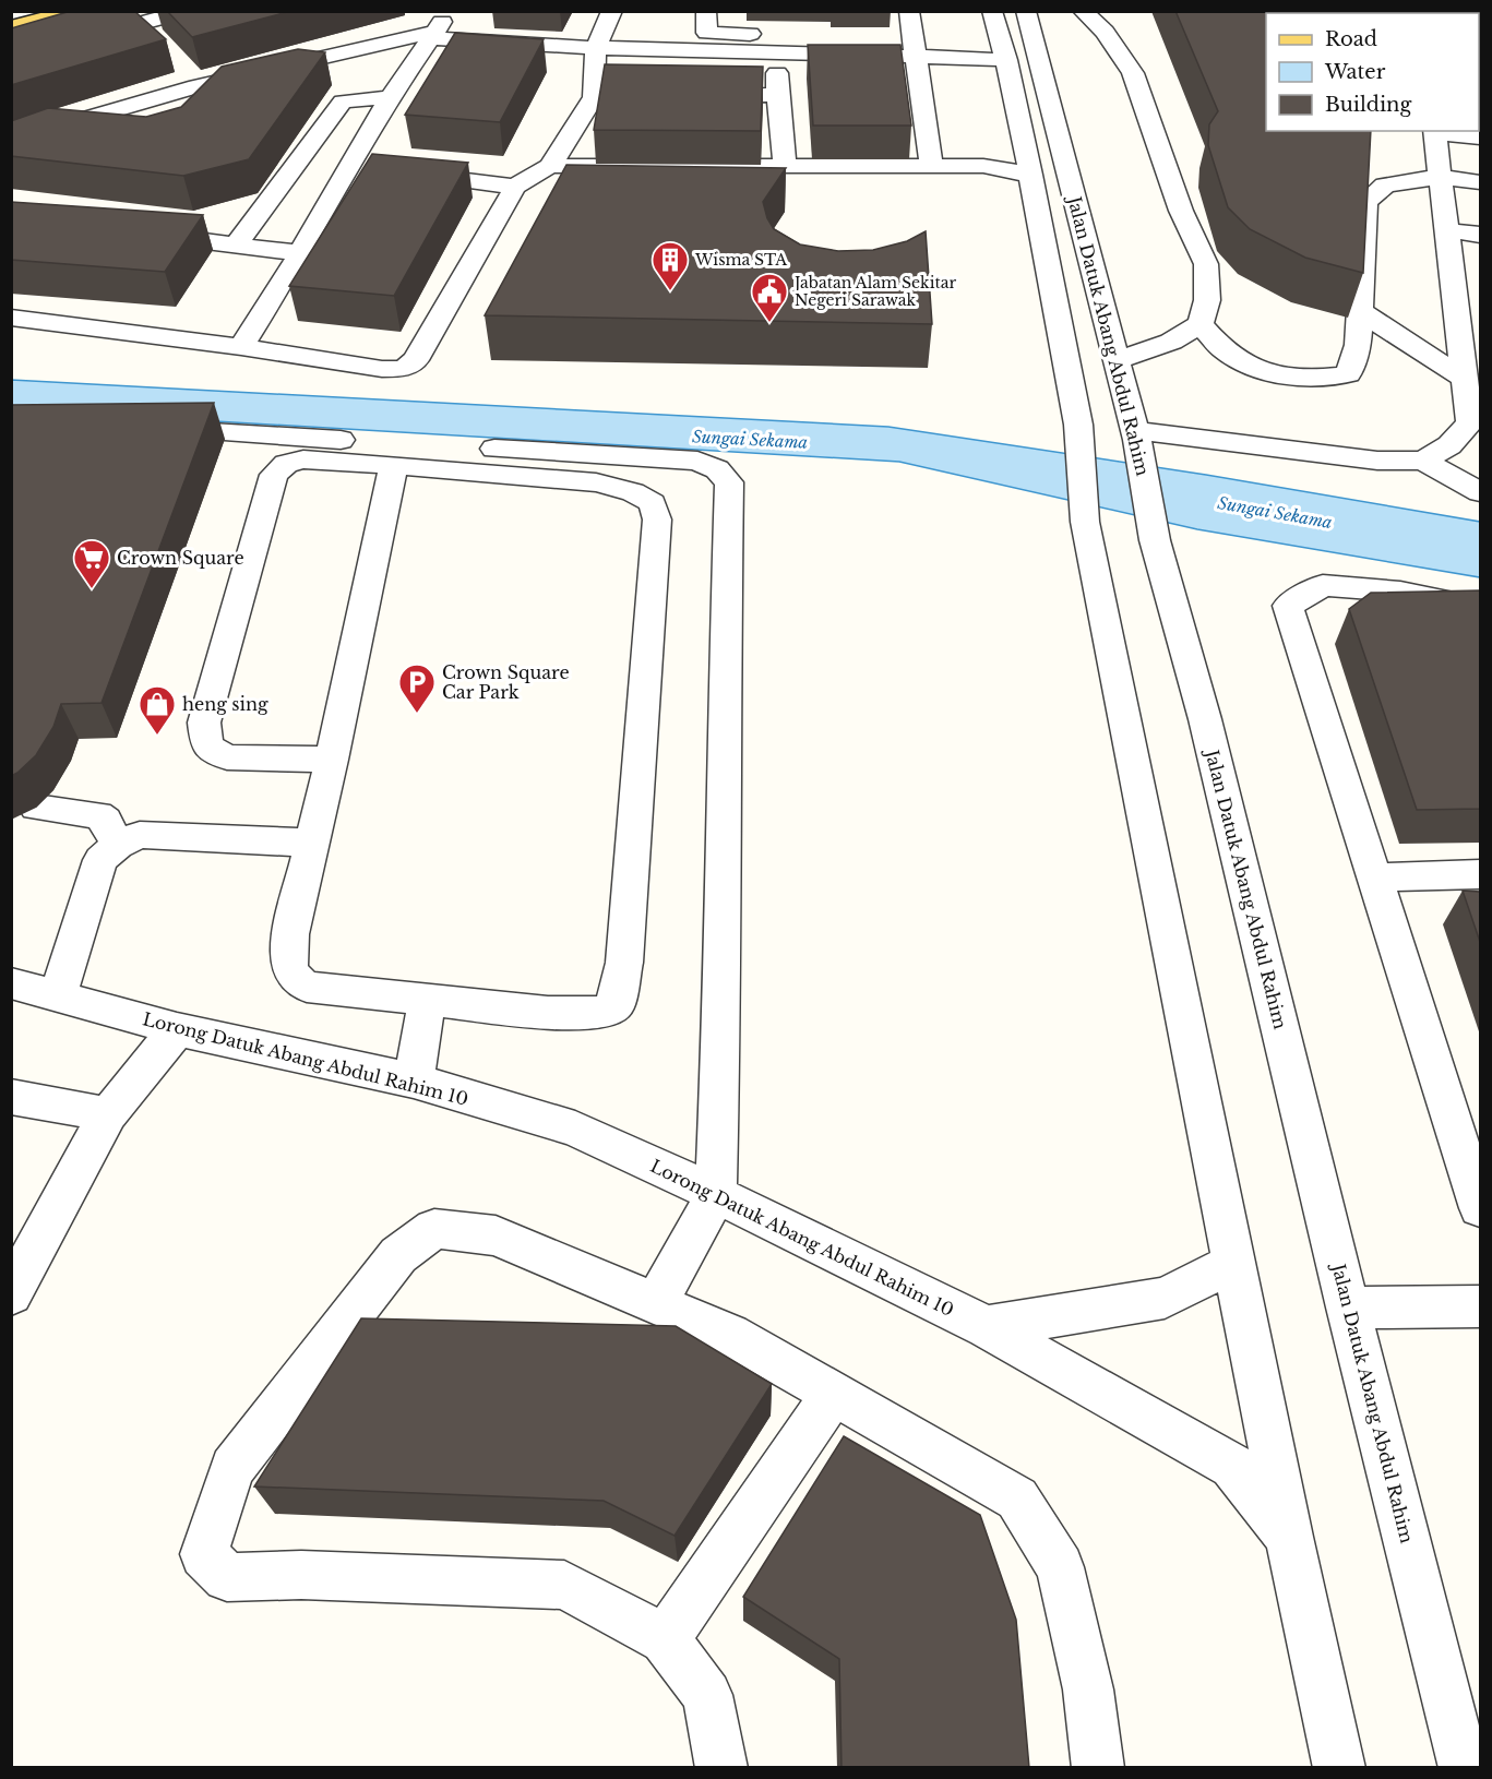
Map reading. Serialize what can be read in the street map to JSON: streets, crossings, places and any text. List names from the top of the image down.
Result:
{
  "streets": {
    "street": ["Jalan Datuk Abang Abdul Rahim", "Lorong Datuk Abang Abdul Rahim 10"]
  },
  "water": ["Sungai Sekama"],
  "places": {
    "building": ["Wisma STA"],
    "public building": ["Jabatan Alam Sekitar Negeri Sarawak"],
    "supermarket": ["Crown Square"],
    "parking": ["Crown Square Car Park"],
    "shop": ["heng sing"]
  },
  "legend": ["Road", "Water", "Building"]
}
